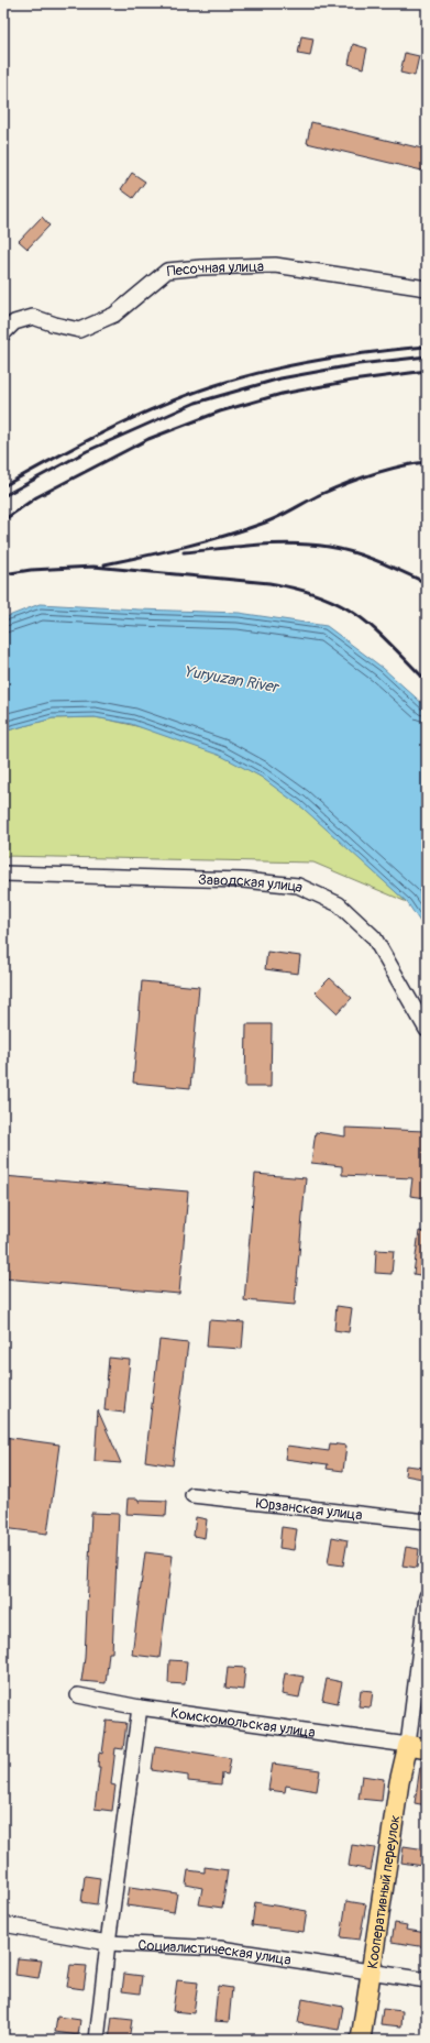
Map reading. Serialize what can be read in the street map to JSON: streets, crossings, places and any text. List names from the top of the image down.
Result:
{
  "streets": {
    "main road": ["Кооперативный переулок"],
    "street": [
      "Песочная улица",
      "Заводская улица",
      "Юрзанская улица",
      "Комскомольская улица",
      "Социалистическая улица"
    ]
  },
  "crossings": [
    ["Комскомольская улица", "Кооперативный переулок"],
    ["Кооперативный переулок", "Социалистическая улица"]
  ],
  "water": ["Yuryuzan River"]
}
